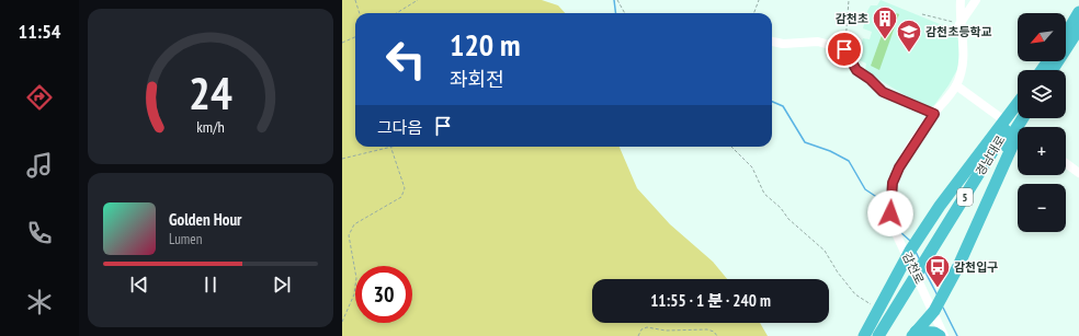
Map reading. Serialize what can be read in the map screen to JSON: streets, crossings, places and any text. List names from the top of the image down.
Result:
{
  "streets": {
    "highway": ["경남대로", "5"],
    "street": ["감천로"]
  },
  "crossings": [
    ["경남대로", "5"]
  ],
  "places": {
    "building": ["감천초"],
    "school or university": ["감천초등학교"],
    "bus stop": ["감천입구"]
  },
  "north": "bottom left",
  "page": {
    "tabs": "11:54",
    "map_buttons": ["+", "−"],
    "turn": ["120 m", "좌회전"],
    "then": "그다음",
    "song": ["Golden Hour", "Lumen"],
    "limit": "30",
    "trip": "11:55 · 1 분 · 240 m",
    "gauge": ["24", "km/h"]
  }
}
